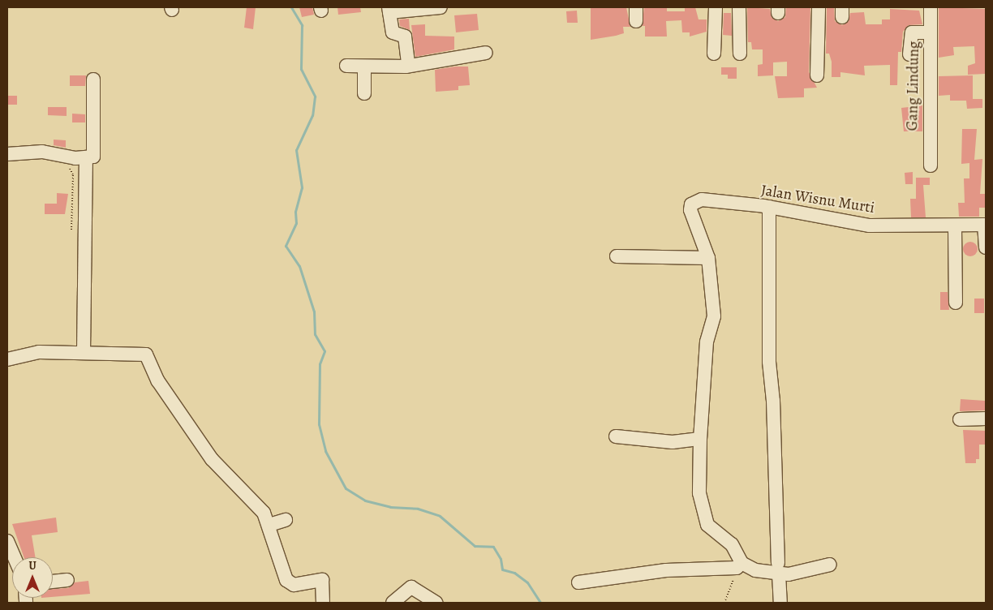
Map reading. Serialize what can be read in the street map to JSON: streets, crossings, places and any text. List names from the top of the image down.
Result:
{
  "streets": {
    "street": ["Gang Lindung", "Jalan Wisnu Murti"]
  },
  "north": "top"
}
